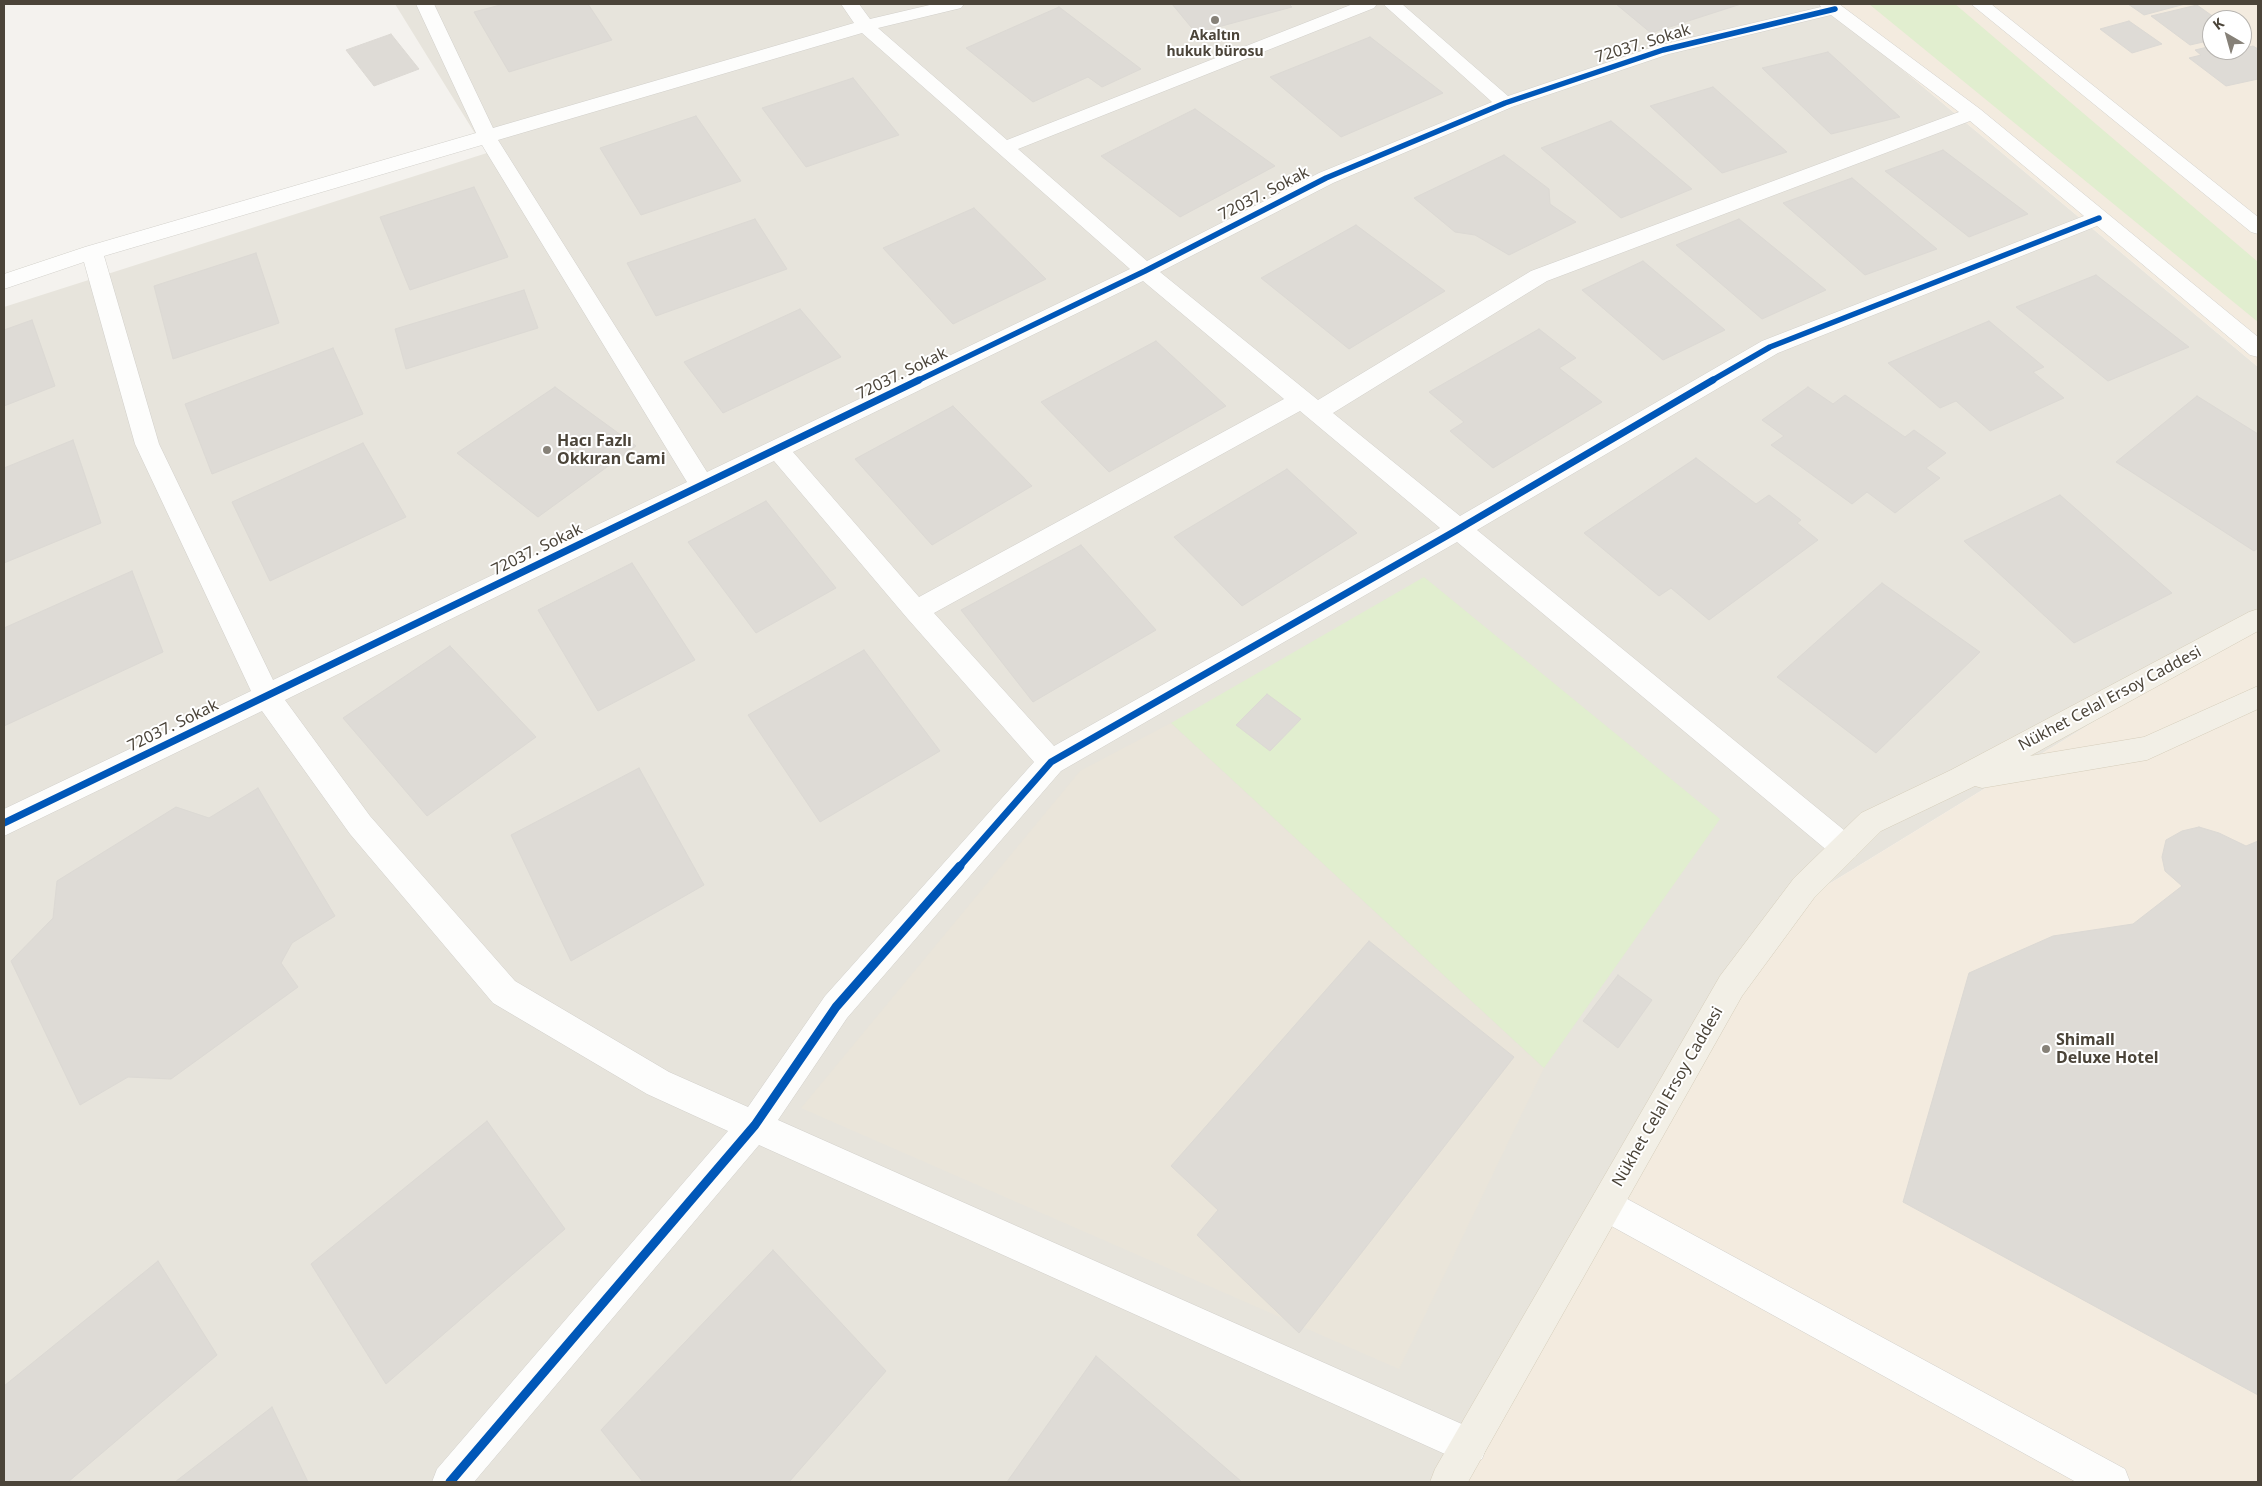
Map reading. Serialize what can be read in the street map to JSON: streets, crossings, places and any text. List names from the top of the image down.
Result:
{
  "streets": {
    "main road": ["Nükhet Celal Ersoy Caddesi"],
    "street": ["72037. Sokak"]
  },
  "places": ["Akaltın hukuk bürosu", "Hacı Fazlı Okkıran Cami", "Shimall Deluxe Hotel"],
  "north": "top left"
}
